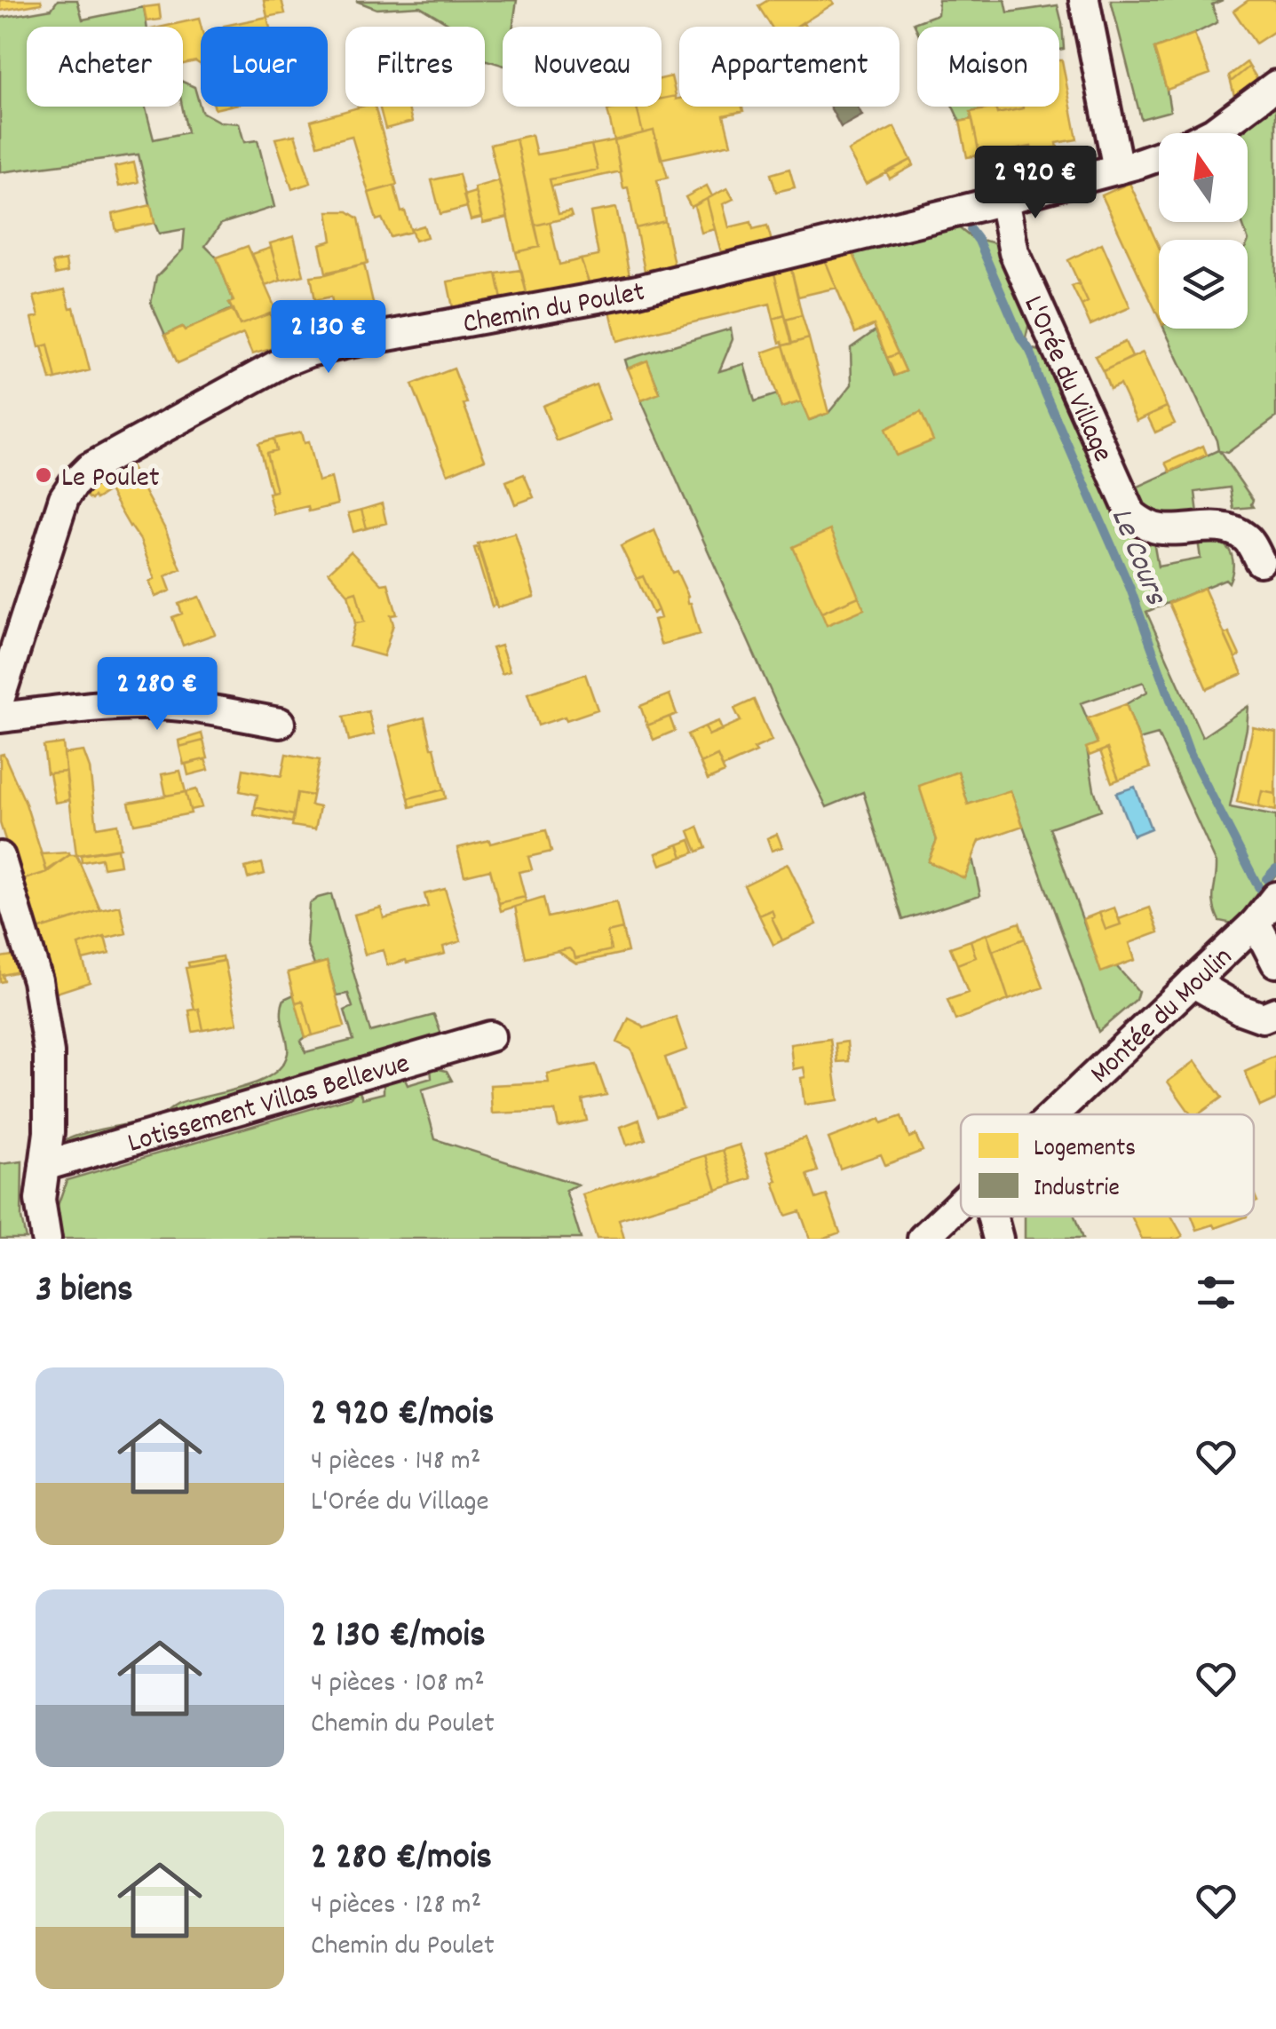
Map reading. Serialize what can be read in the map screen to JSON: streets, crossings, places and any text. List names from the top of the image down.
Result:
{
  "streets": {
    "street": [
      "Chemin du Poulet",
      "L'Orée du Village",
      "Montée du Moulin",
      "Lotissement Villas Bellevue"
    ]
  },
  "crossings": [
    ["Chemin du Poulet", "L'Orée du Village"]
  ],
  "water": ["Le Cours"],
  "places": ["Le Poulet"],
  "legend": ["Logements", "Industrie"],
  "north": "top",
  "page": {
    "chip": [
      "Acheter",
      "Louer",
      "Filtres",
      "Nouveau",
      "Appartement",
      "Maison"
    ],
    "price": ["2 920 €", "2 130 €", "2 280 €"],
    "heading": "3 biens",
    "list": [
      {
        "name": "2 920 €/mois",
        "note": "4 pièces · 148 m² · L'Orée du Village"
      },
      {
        "name": "2 130 €/mois",
        "note": "4 pièces · 108 m² · Chemin du Poulet"
      },
      {
        "name": "2 280 €/mois",
        "note": "4 pièces · 128 m² · Chemin du Poulet"
      }
    ]
  }
}
